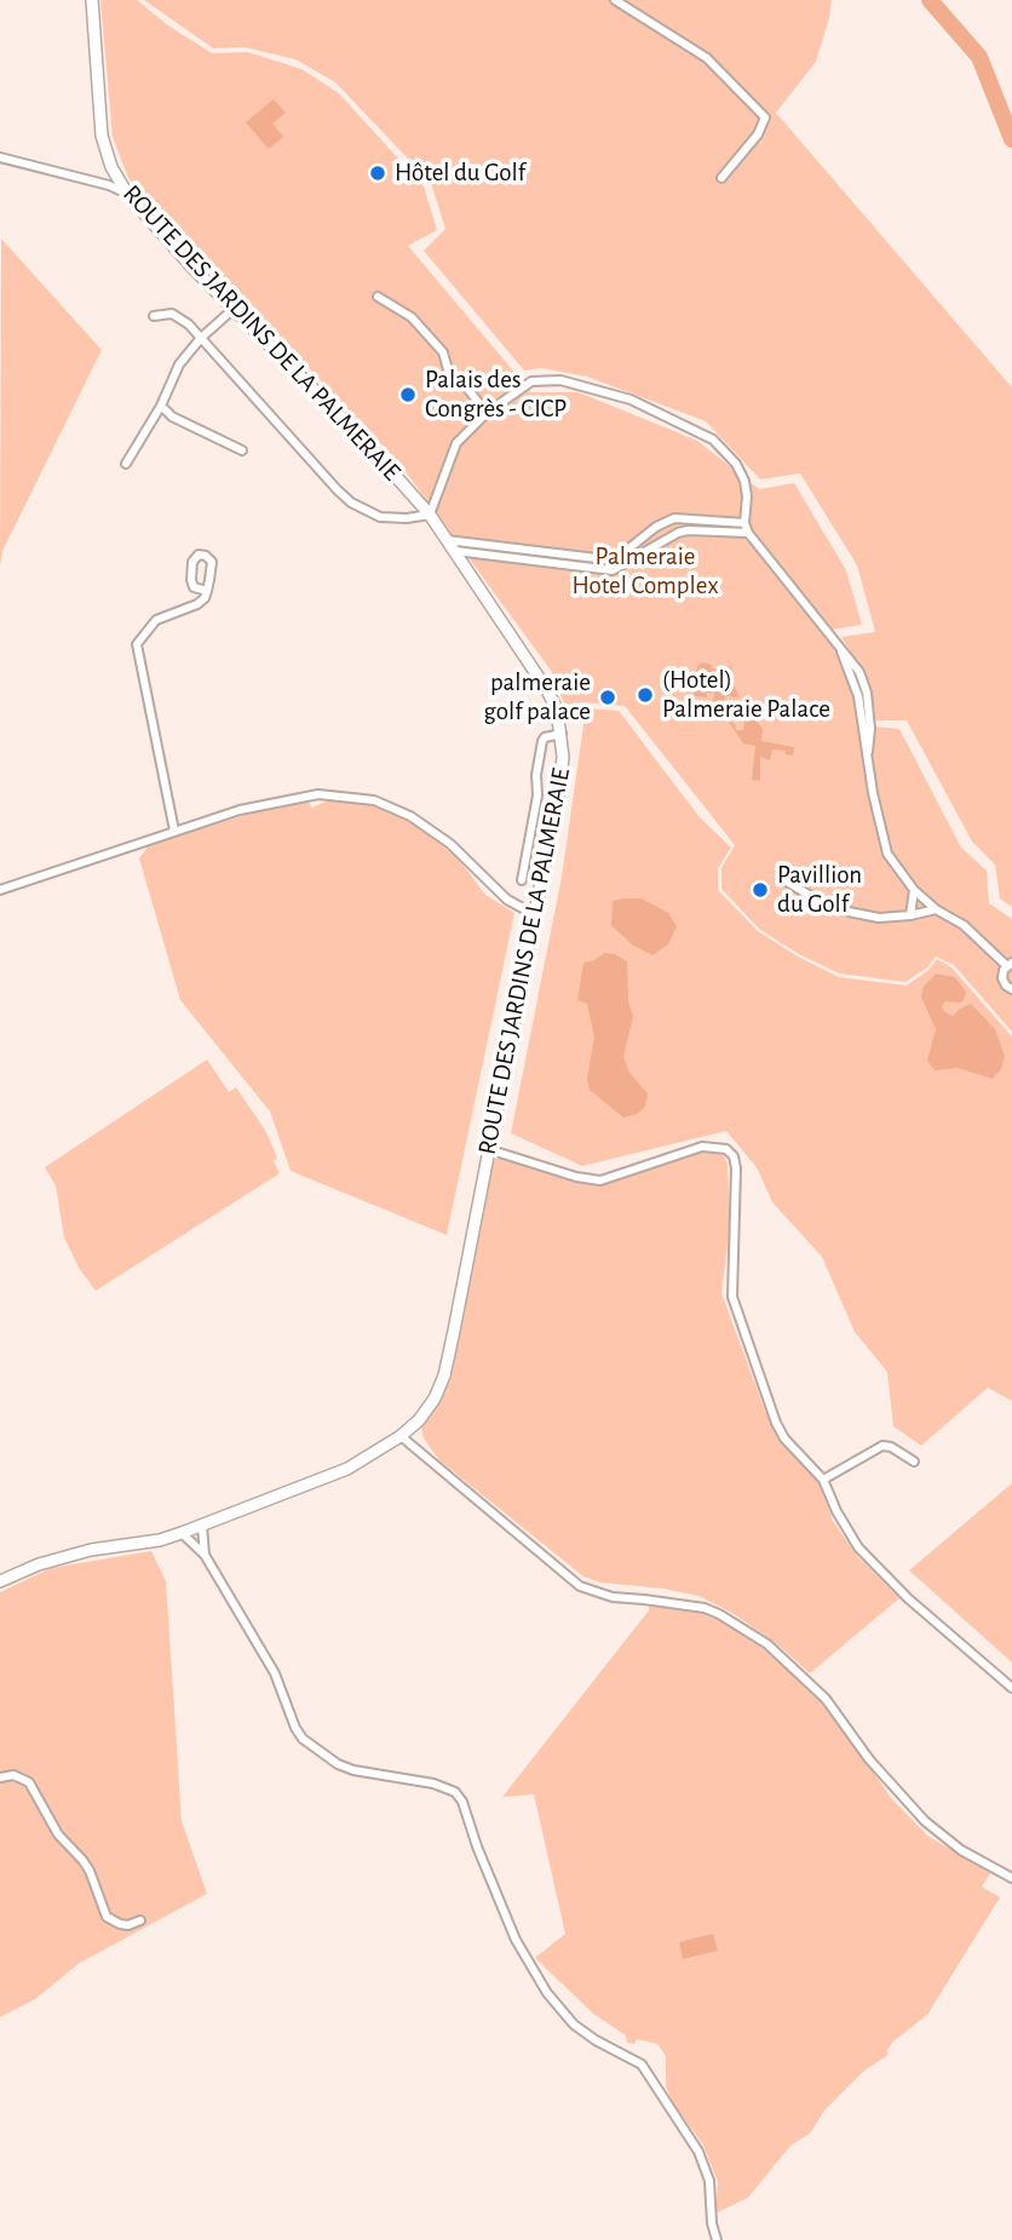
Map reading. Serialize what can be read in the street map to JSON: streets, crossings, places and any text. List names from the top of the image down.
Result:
{
  "streets": {
    "street": ["ROUTE DES JARDINS DE LA PALMERAIE"]
  },
  "parks": ["Palmeraie Hotel Complex"],
  "places": [
    "Hôtel du Golf",
    "Palais des Congrès - CICP",
    "(Hotel) Palmeraie Palace",
    "palmeraie golf palace",
    "Pavillion du Golf"
  ]
}
